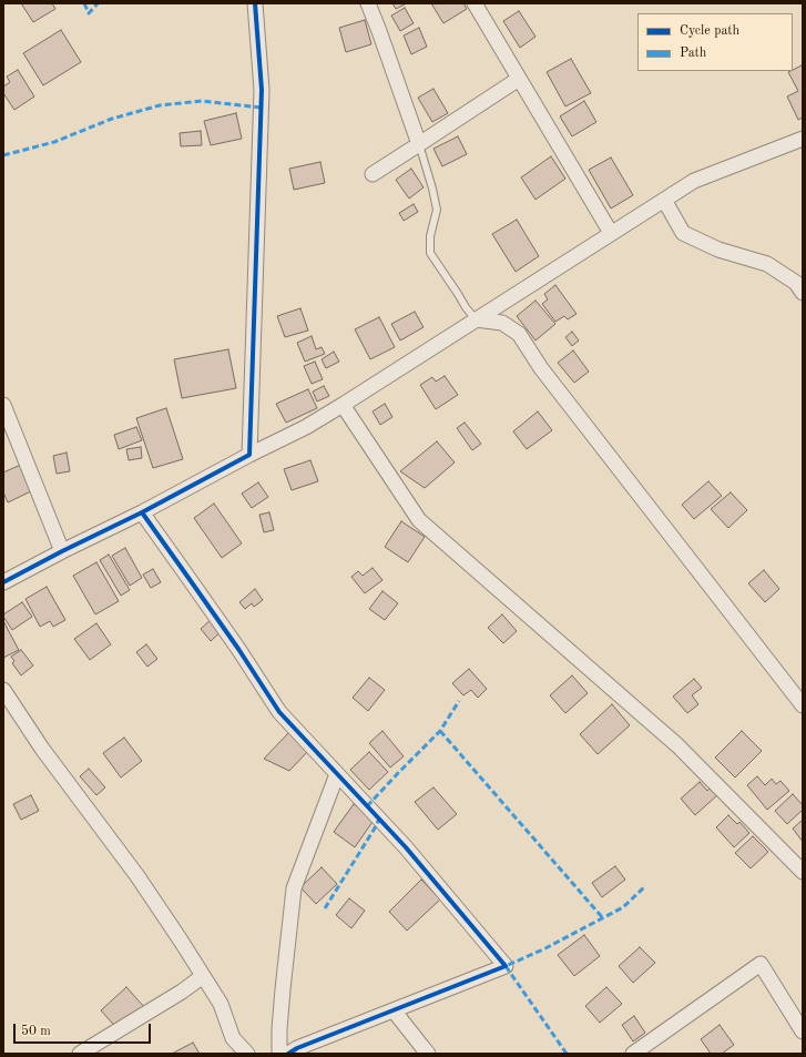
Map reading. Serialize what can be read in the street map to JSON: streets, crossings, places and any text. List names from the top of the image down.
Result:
{
  "legend": ["Cycle path", "Path"],
  "scale_bar": "50 m"
}
